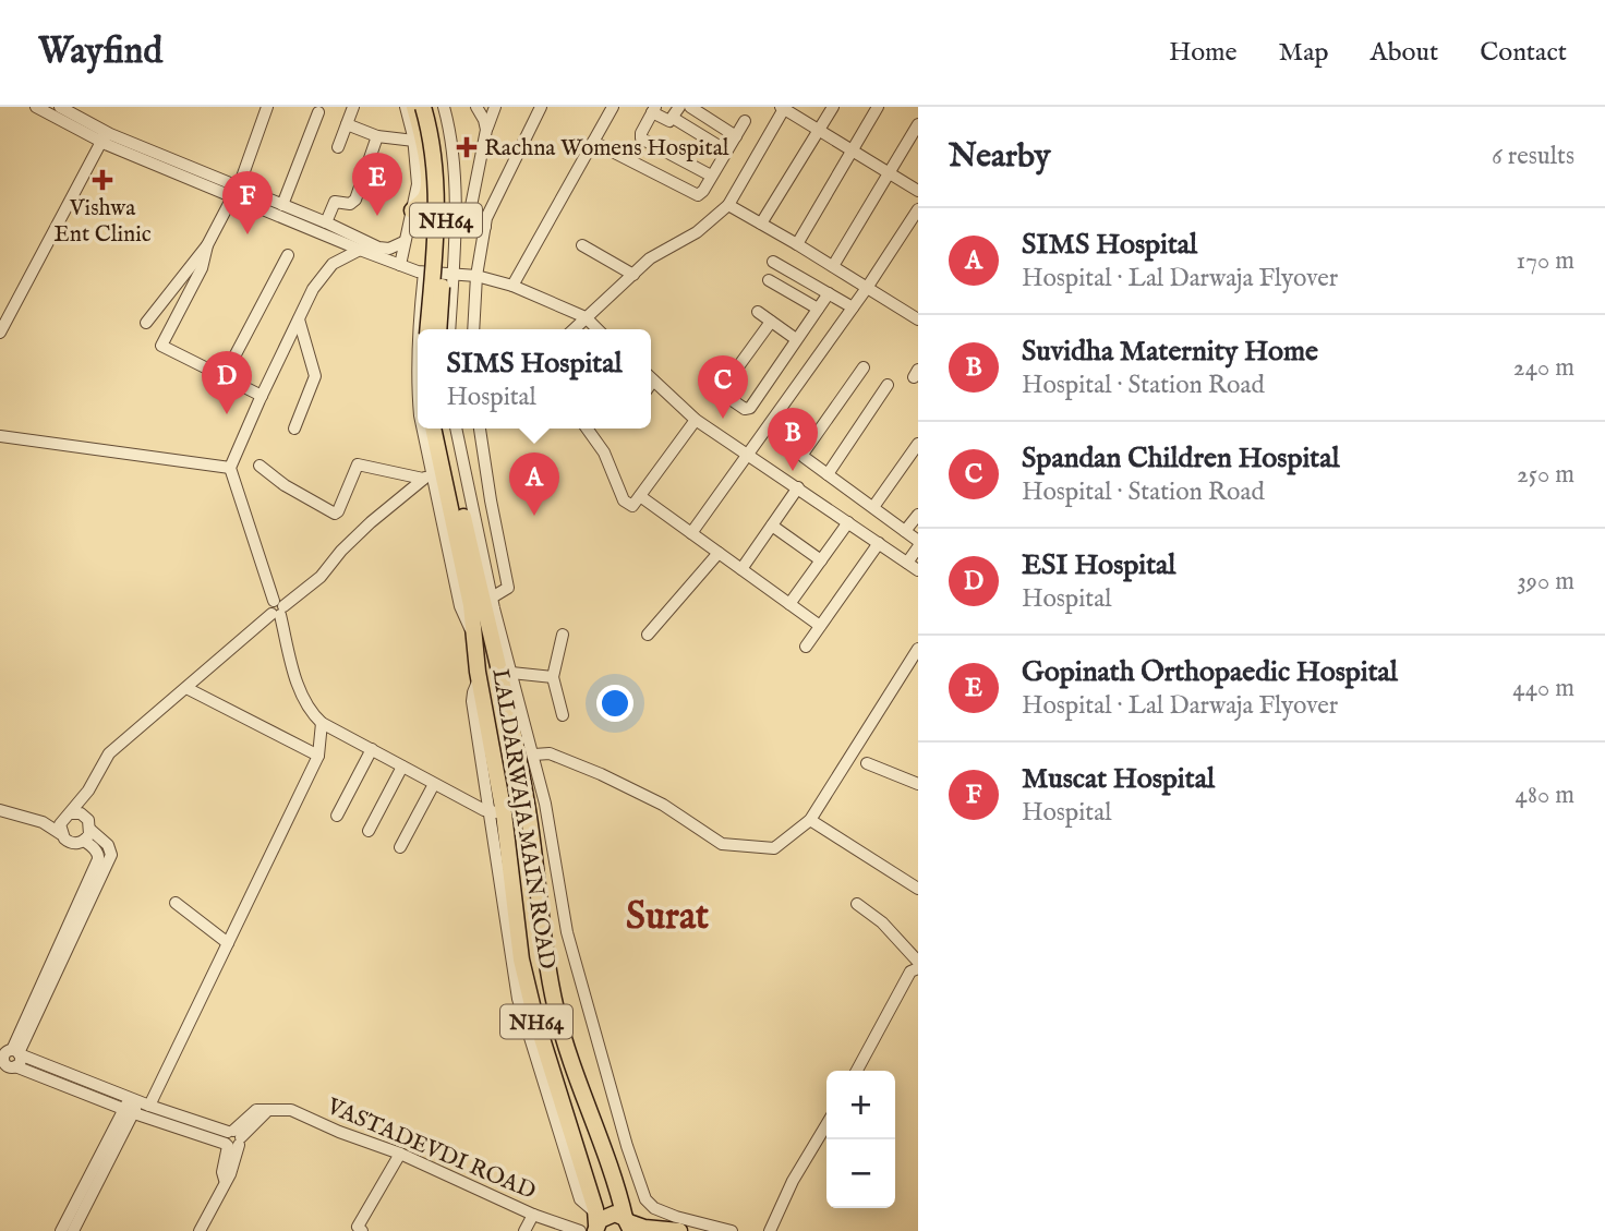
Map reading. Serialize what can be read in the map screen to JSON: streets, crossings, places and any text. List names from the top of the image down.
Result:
{
  "streets": {
    "highway": ["NH64", "LALDARWAJA MAIN ROAD"],
    "street": ["VASTADEVDI ROAD"]
  },
  "crossings": [
    ["NH64", "LALDARWAJA MAIN ROAD"]
  ],
  "districts": ["Surat"],
  "places": {
    "health": ["Rachna Womens Hospital", "Vishwa Ent Clinic"]
  },
  "page": {
    "header": "Wayfind",
    "nav": [
      "Home",
      "Map",
      "About",
      "Contact"
    ],
    "heading": ["Nearby", "6 results"],
    "pins": [
      "E",
      "F",
      "D",
      "C",
      "B",
      "A"
    ],
    "list": [
      {
        "mark": "A",
        "name": "SIMS Hospital",
        "note": "Hospital · Lal Darwaja Flyover",
        "value": "170 m"
      },
      {
        "mark": "B",
        "name": "Suvidha Maternity Home",
        "note": "Hospital · Station Road",
        "value": "240 m"
      },
      {
        "mark": "C",
        "name": "Spandan Children Hospital",
        "note": "Hospital · Station Road",
        "value": "250 m"
      },
      {
        "mark": "D",
        "name": "ESI Hospital",
        "note": "Hospital",
        "value": "390 m"
      },
      {
        "mark": "E",
        "name": "Gopinath Orthopaedic Hospital",
        "note": "Hospital · Lal Darwaja Flyover",
        "value": "440 m"
      },
      {
        "mark": "F",
        "name": "Muscat Hospital",
        "note": "Hospital",
        "value": "480 m"
      }
    ],
    "popup": ["SIMS Hospital", "Hospital"],
    "map_buttons": ["+", "−"]
  }
}
